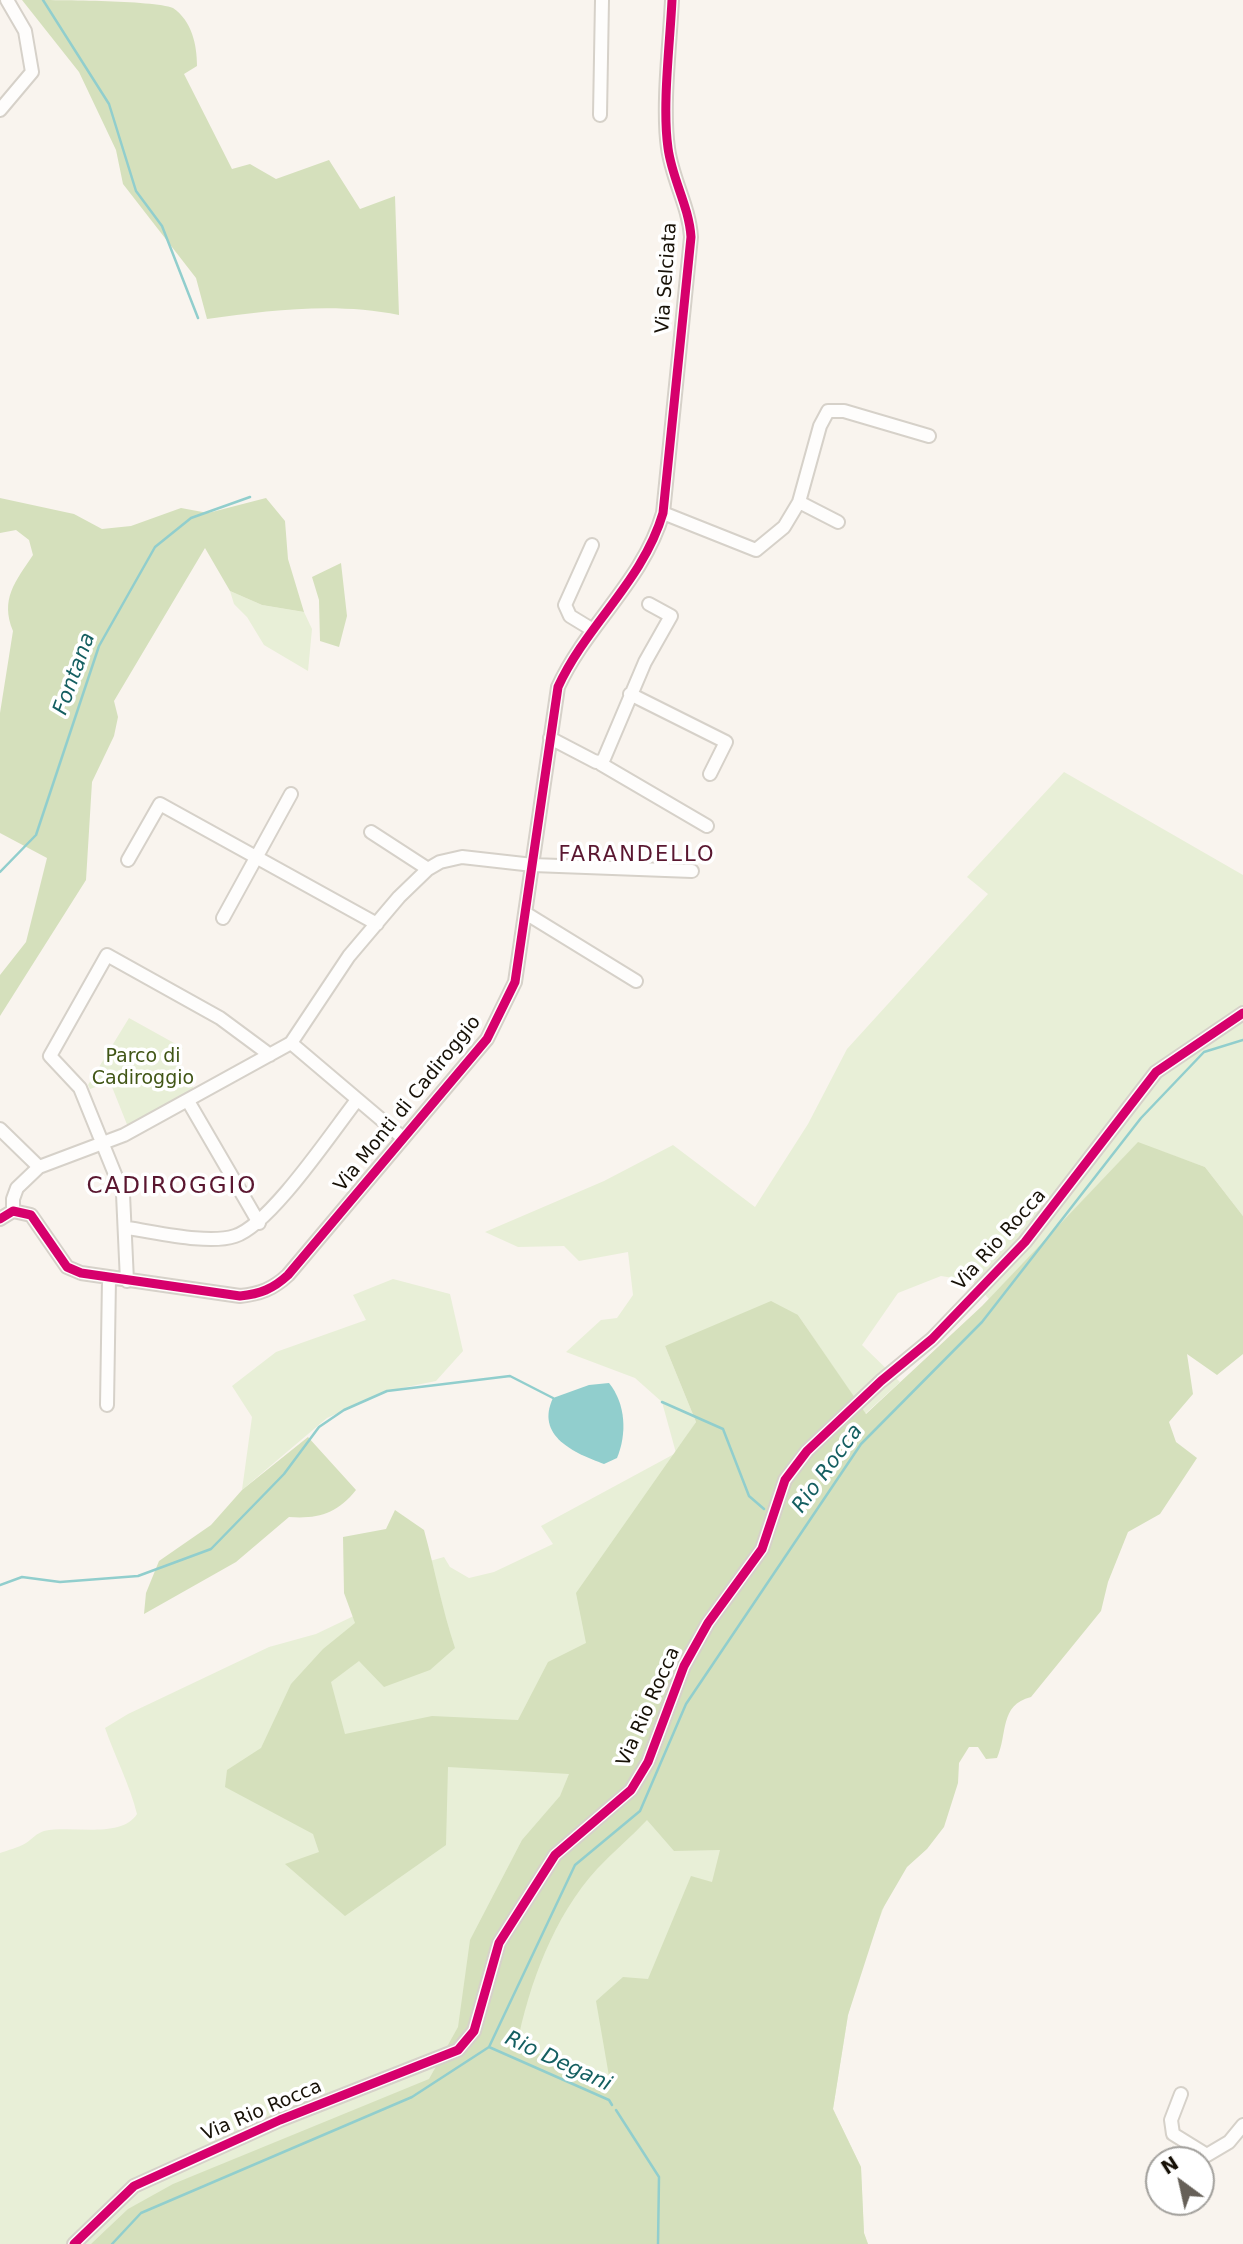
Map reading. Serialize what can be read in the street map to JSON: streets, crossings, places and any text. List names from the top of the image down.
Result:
{
  "streets": {
    "street": ["Via Selciata", "Via Monti di Cadiroggio", "Via Rio Rocca"]
  },
  "crossings": [
    ["Via Selciata", "Via Monti di Cadiroggio"]
  ],
  "districts": ["FARANDELLO", "CADIROGGIO"],
  "water": ["Fontana", "Rio Rocca", "Rio Degani"],
  "parks": ["Parco di Cadiroggio"],
  "north": "top left"
}
